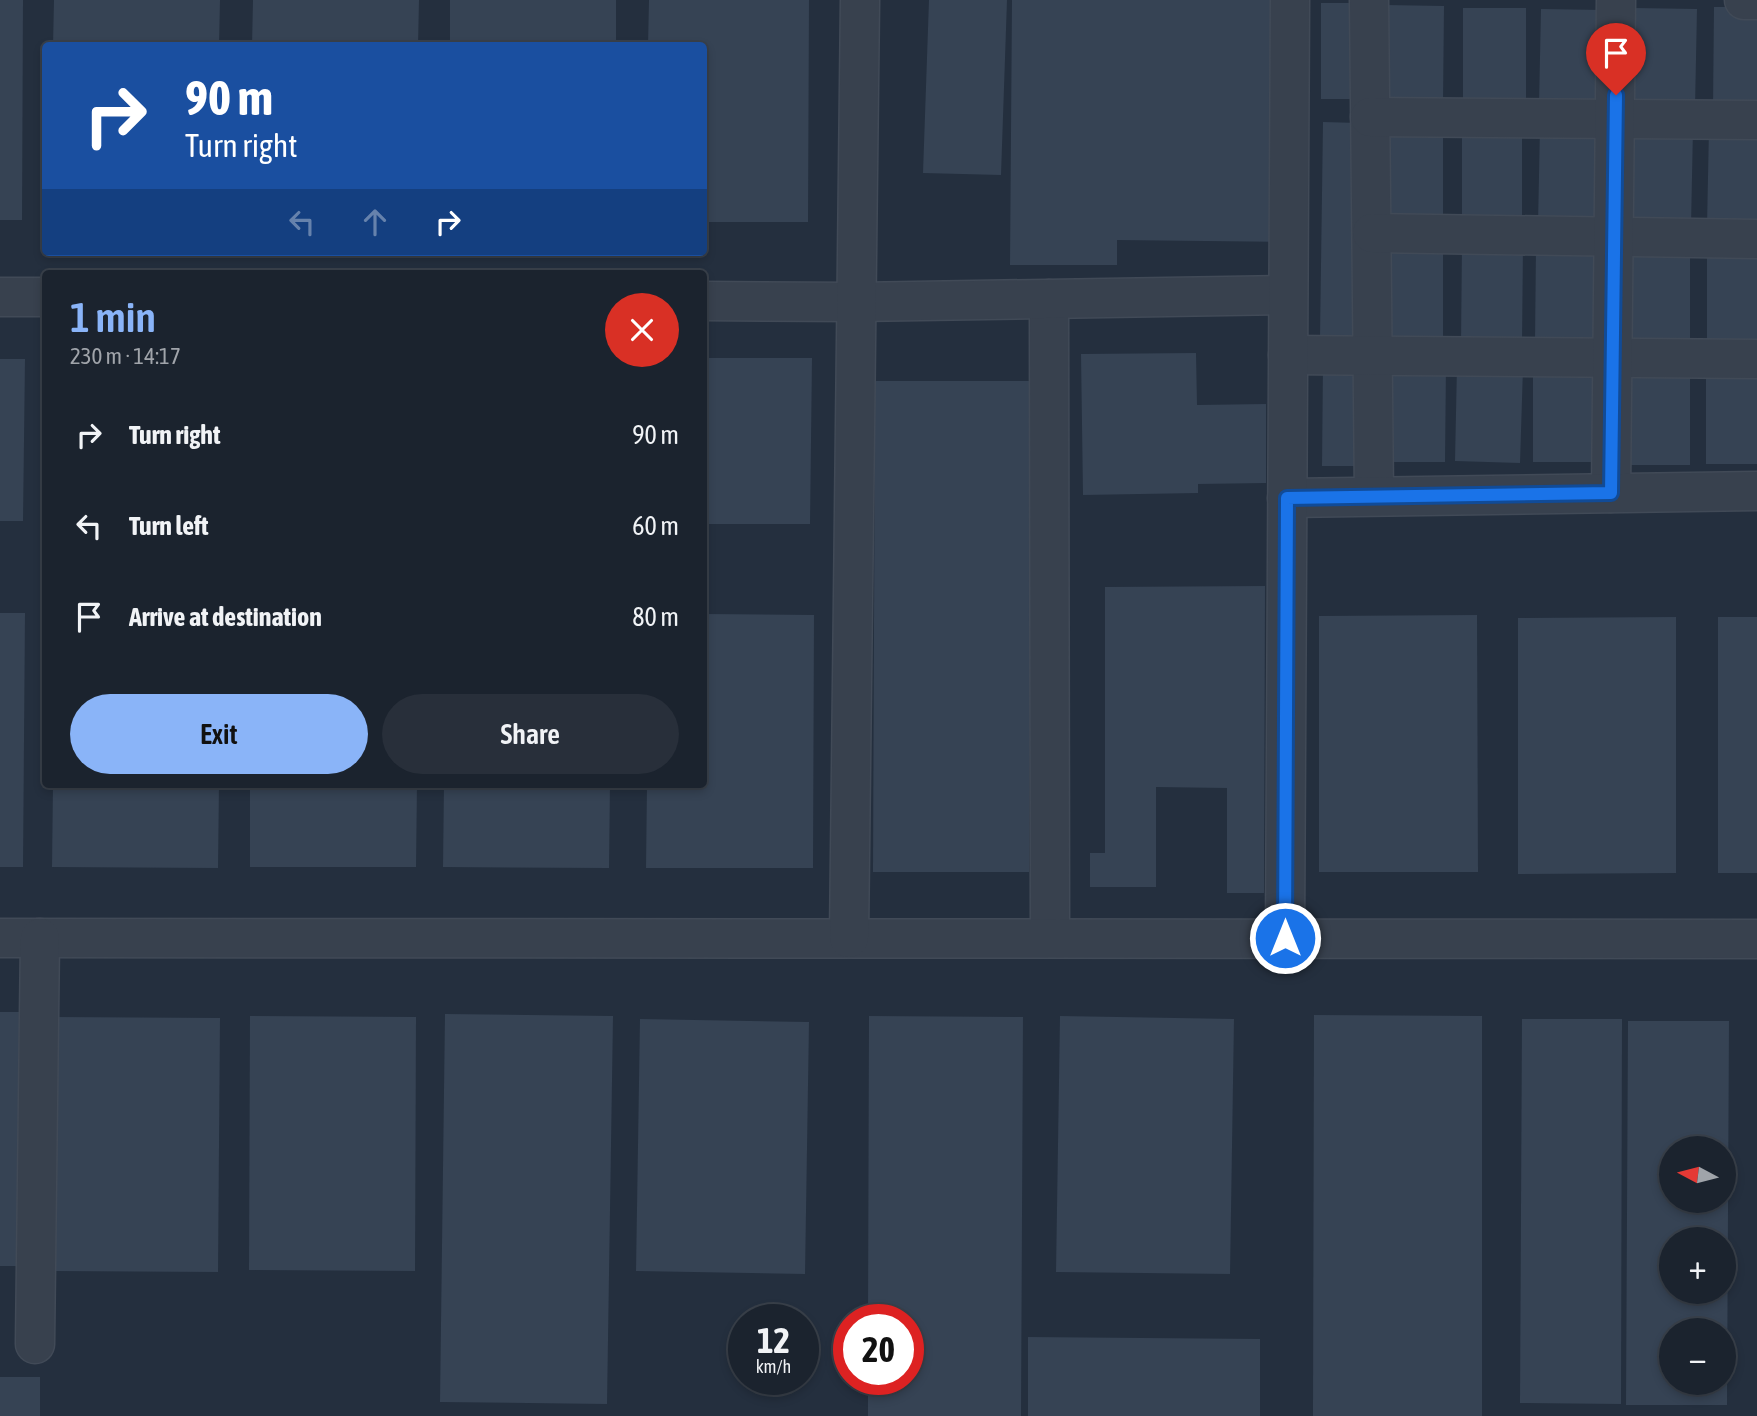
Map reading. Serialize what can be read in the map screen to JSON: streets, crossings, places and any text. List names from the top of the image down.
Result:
{
  "north": "left",
  "page": {
    "turn": ["90 m", "Turn right"],
    "heading": ["1 min", "230 m · 14:17"],
    "list": [
      {
        "name": "Turn right",
        "value": "90 m"
      },
      {
        "name": "Turn left",
        "value": "60 m"
      },
      {
        "name": "Arrive at destination",
        "value": "80 m"
      }
    ],
    "buttons": ["Exit", "Share"],
    "map_buttons": ["+", "−"],
    "speed": "12 km/h",
    "limit": "20"
  }
}
